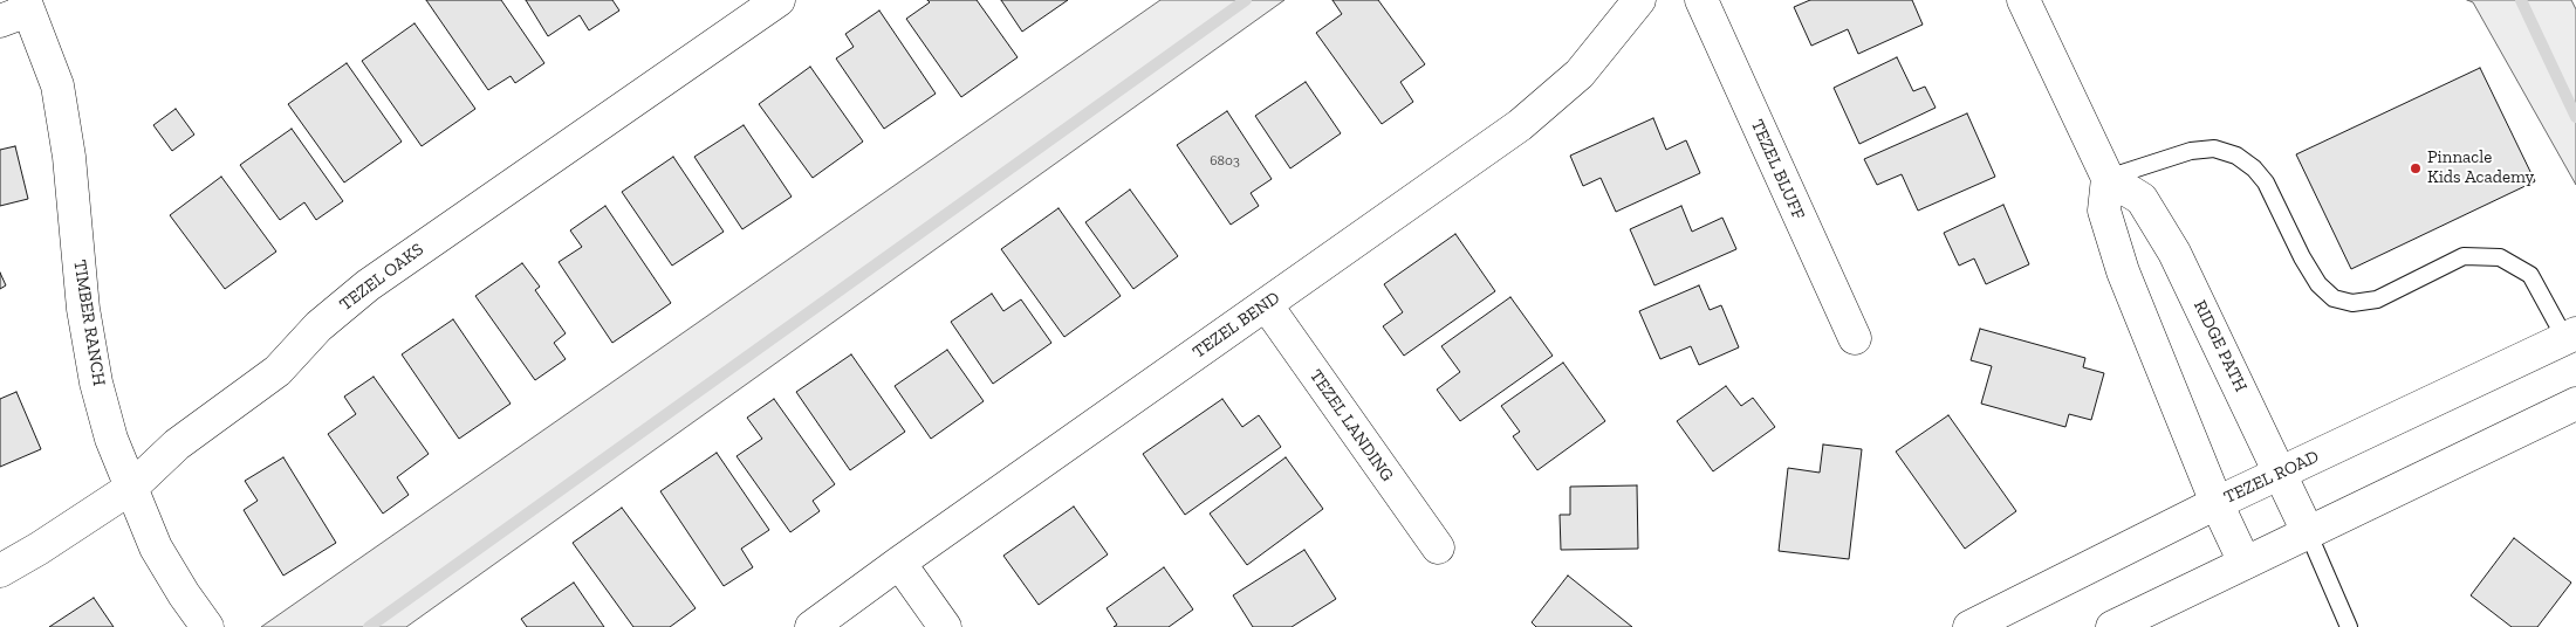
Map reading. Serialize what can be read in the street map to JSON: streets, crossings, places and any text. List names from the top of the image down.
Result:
{
  "streets": {
    "street": [
      "TEZEL BLUFF",
      "TEZEL OAKS",
      "TIMBER RANCH",
      "TEZEL BEND",
      "RIDGE PATH",
      "TEZEL LANDING",
      "TEZEL ROAD"
    ]
  },
  "crossings": [
    ["TEZEL OAKS", "TIMBER RANCH"],
    ["TEZEL BEND", "TEZEL LANDING"],
    ["RIDGE PATH", "TEZEL ROAD"]
  ],
  "places": ["Pinnacle Kids Academy"],
  "house_numbers": ["6803"]
}
